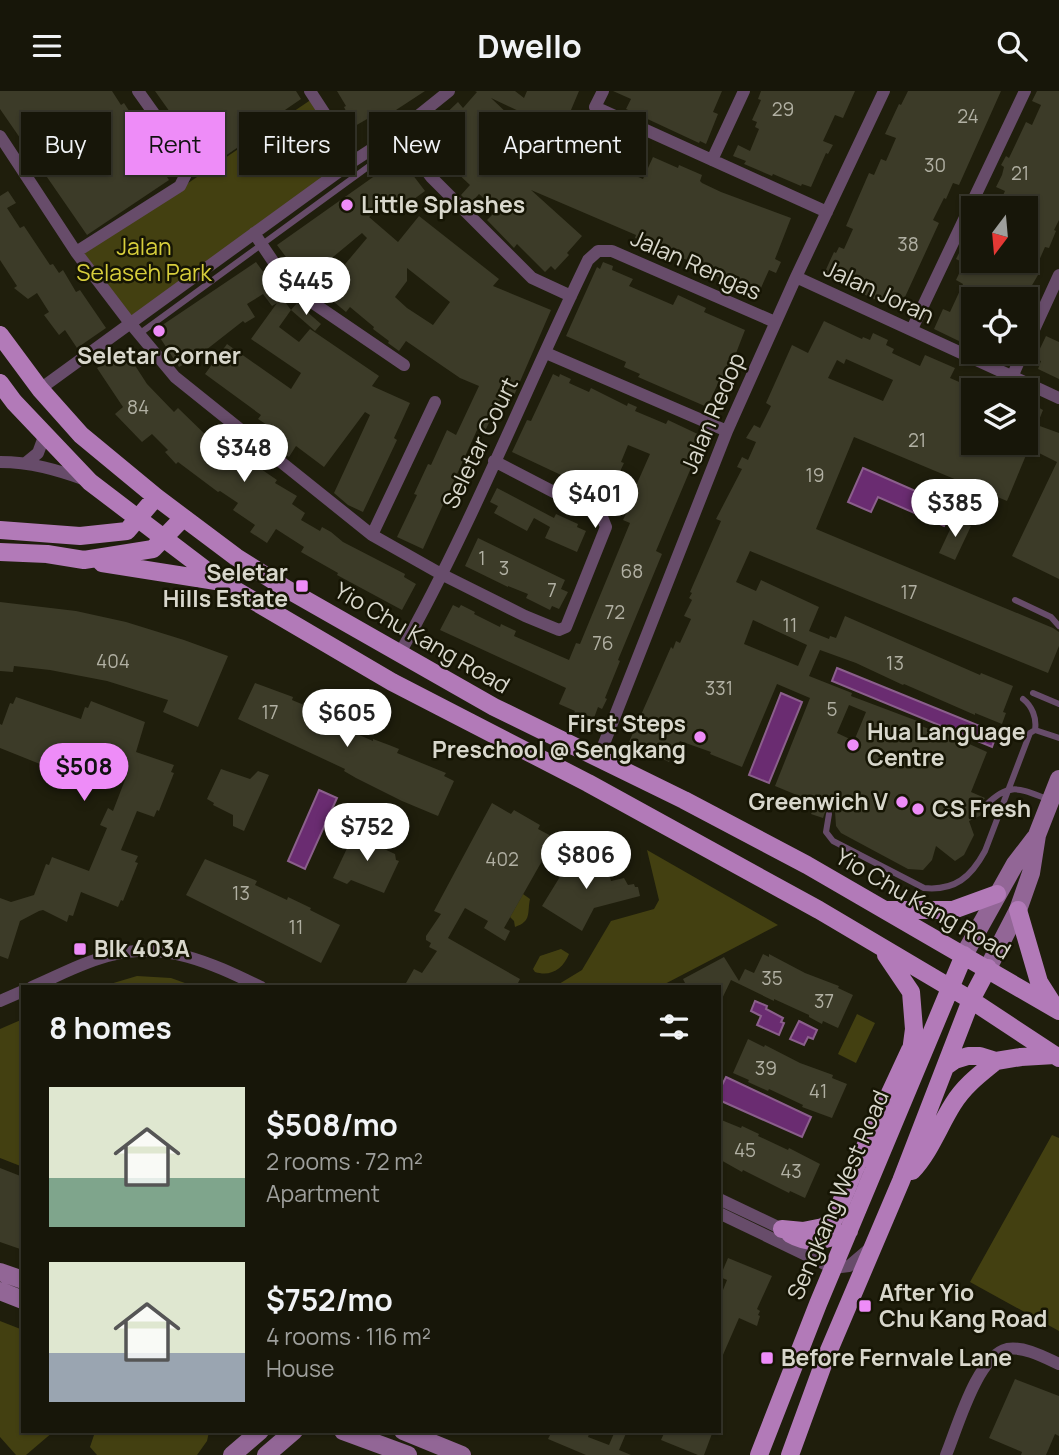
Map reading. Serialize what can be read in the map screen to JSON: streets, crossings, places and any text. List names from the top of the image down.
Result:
{
  "streets": {
    "main road": ["Yio Chu Kang Road", "Sengkang West Road"],
    "street": [
      "Jalan Rengas",
      "Jalan Joran",
      "Jalan Redop",
      "Seletar Court"
    ]
  },
  "crossings": [
    ["Jalan Rengas", "Jalan Redop"],
    ["Jalan Rengas", "Seletar Court"],
    ["Jalan Joran", "Jalan Redop"],
    ["Jalan Redop", "Yio Chu Kang Road"],
    ["Seletar Court", "Yio Chu Kang Road"],
    ["Yio Chu Kang Road", "Sengkang West Road"]
  ],
  "parks": ["Jalan Selaseh Park"],
  "places": {
    "other": [
      "Little Splashes",
      "Seletar Corner",
      "First Steps Preschool @ Sengkang",
      "Hua Language Centre",
      "Greenwich V",
      "CS Fresh"
    ],
    "transit": [
      "Seletar Hills Estate",
      "Blk 403A",
      "After Yio Chu Kang Road",
      "Before Fernvale Lane"
    ]
  },
  "house_numbers": [
    "29",
    "24",
    "30",
    "21",
    "38",
    "84",
    "21",
    "19",
    "1",
    "3",
    "68",
    "7",
    "17",
    "72",
    "11",
    "76",
    "404",
    "13",
    "331",
    "5",
    "17",
    "402",
    "13",
    "11",
    "35",
    "37",
    "39",
    "41",
    "45",
    "43"
  ],
  "north": "bottom",
  "page": {
    "header": "Dwello",
    "chip": [
      "Buy",
      "Rent",
      "Filters",
      "New",
      "Apartment"
    ],
    "price": [
      "$445",
      "$348",
      "$401",
      "$385",
      "$605",
      "$508",
      "$752",
      "$806"
    ],
    "heading": "8 homes",
    "list": [
      {
        "name": "$508/mo",
        "note": "2 rooms · 72 m² · Apartment"
      },
      {
        "name": "$752/mo",
        "note": "4 rooms · 116 m² · House"
      }
    ]
  }
}
